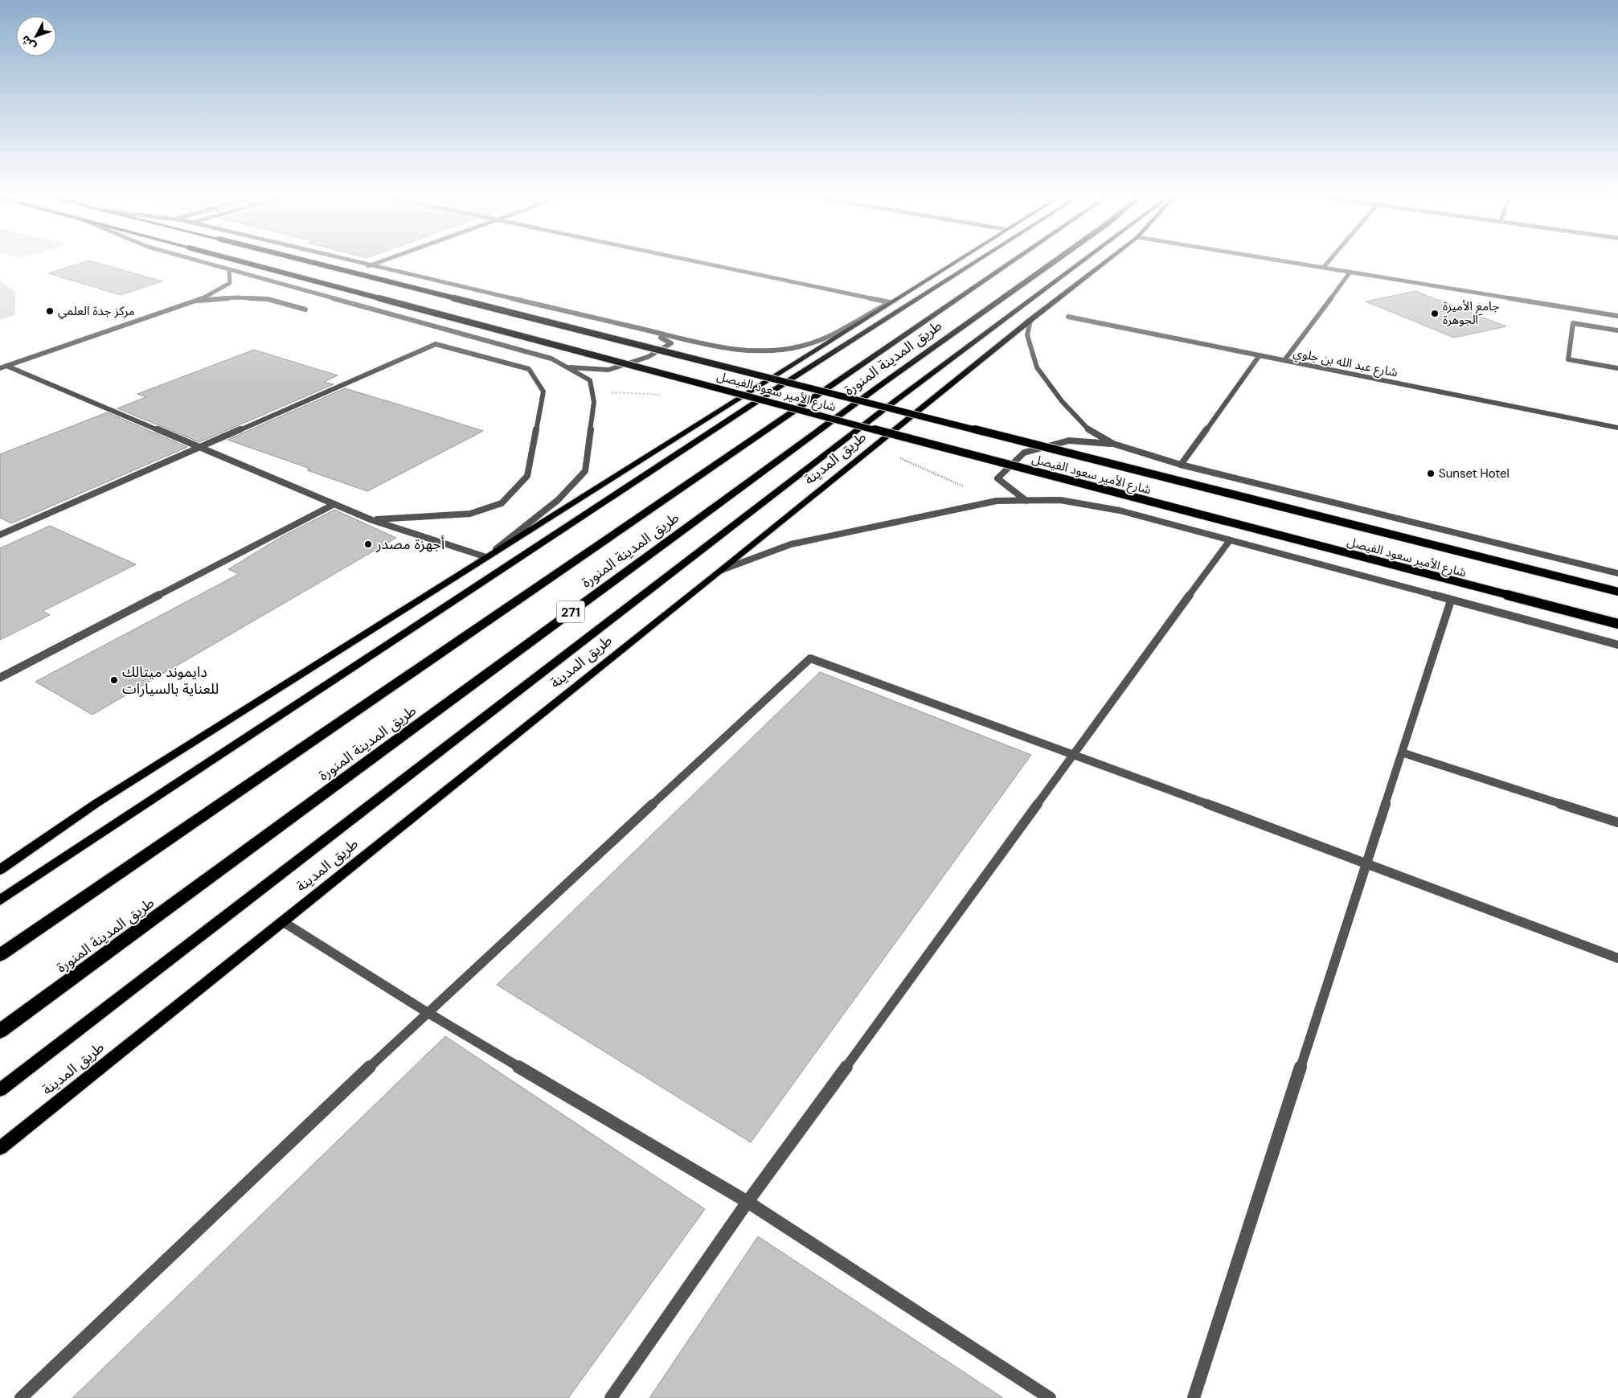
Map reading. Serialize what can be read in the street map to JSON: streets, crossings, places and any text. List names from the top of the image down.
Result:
{
  "streets": {
    "highway": ["طريق المدينة المنورة", "271"],
    "main road": ["شارع الأمير سعود الفيصل", "طريق المدينة"],
    "street": ["شارع عبد الله بن جلوي"]
  },
  "crossings": [
    ["شارع الأمير سعود الفيصل", "طريق المدينة"]
  ],
  "places": [
    "مركز جدة العلمي",
    "جامع الأميرة الجوهرة",
    "Sunset Hotel",
    "أجهزة مصدر",
    "دايموند ميتالك للعناية بالسيارات"
  ],
  "north": "bottom left"
}
